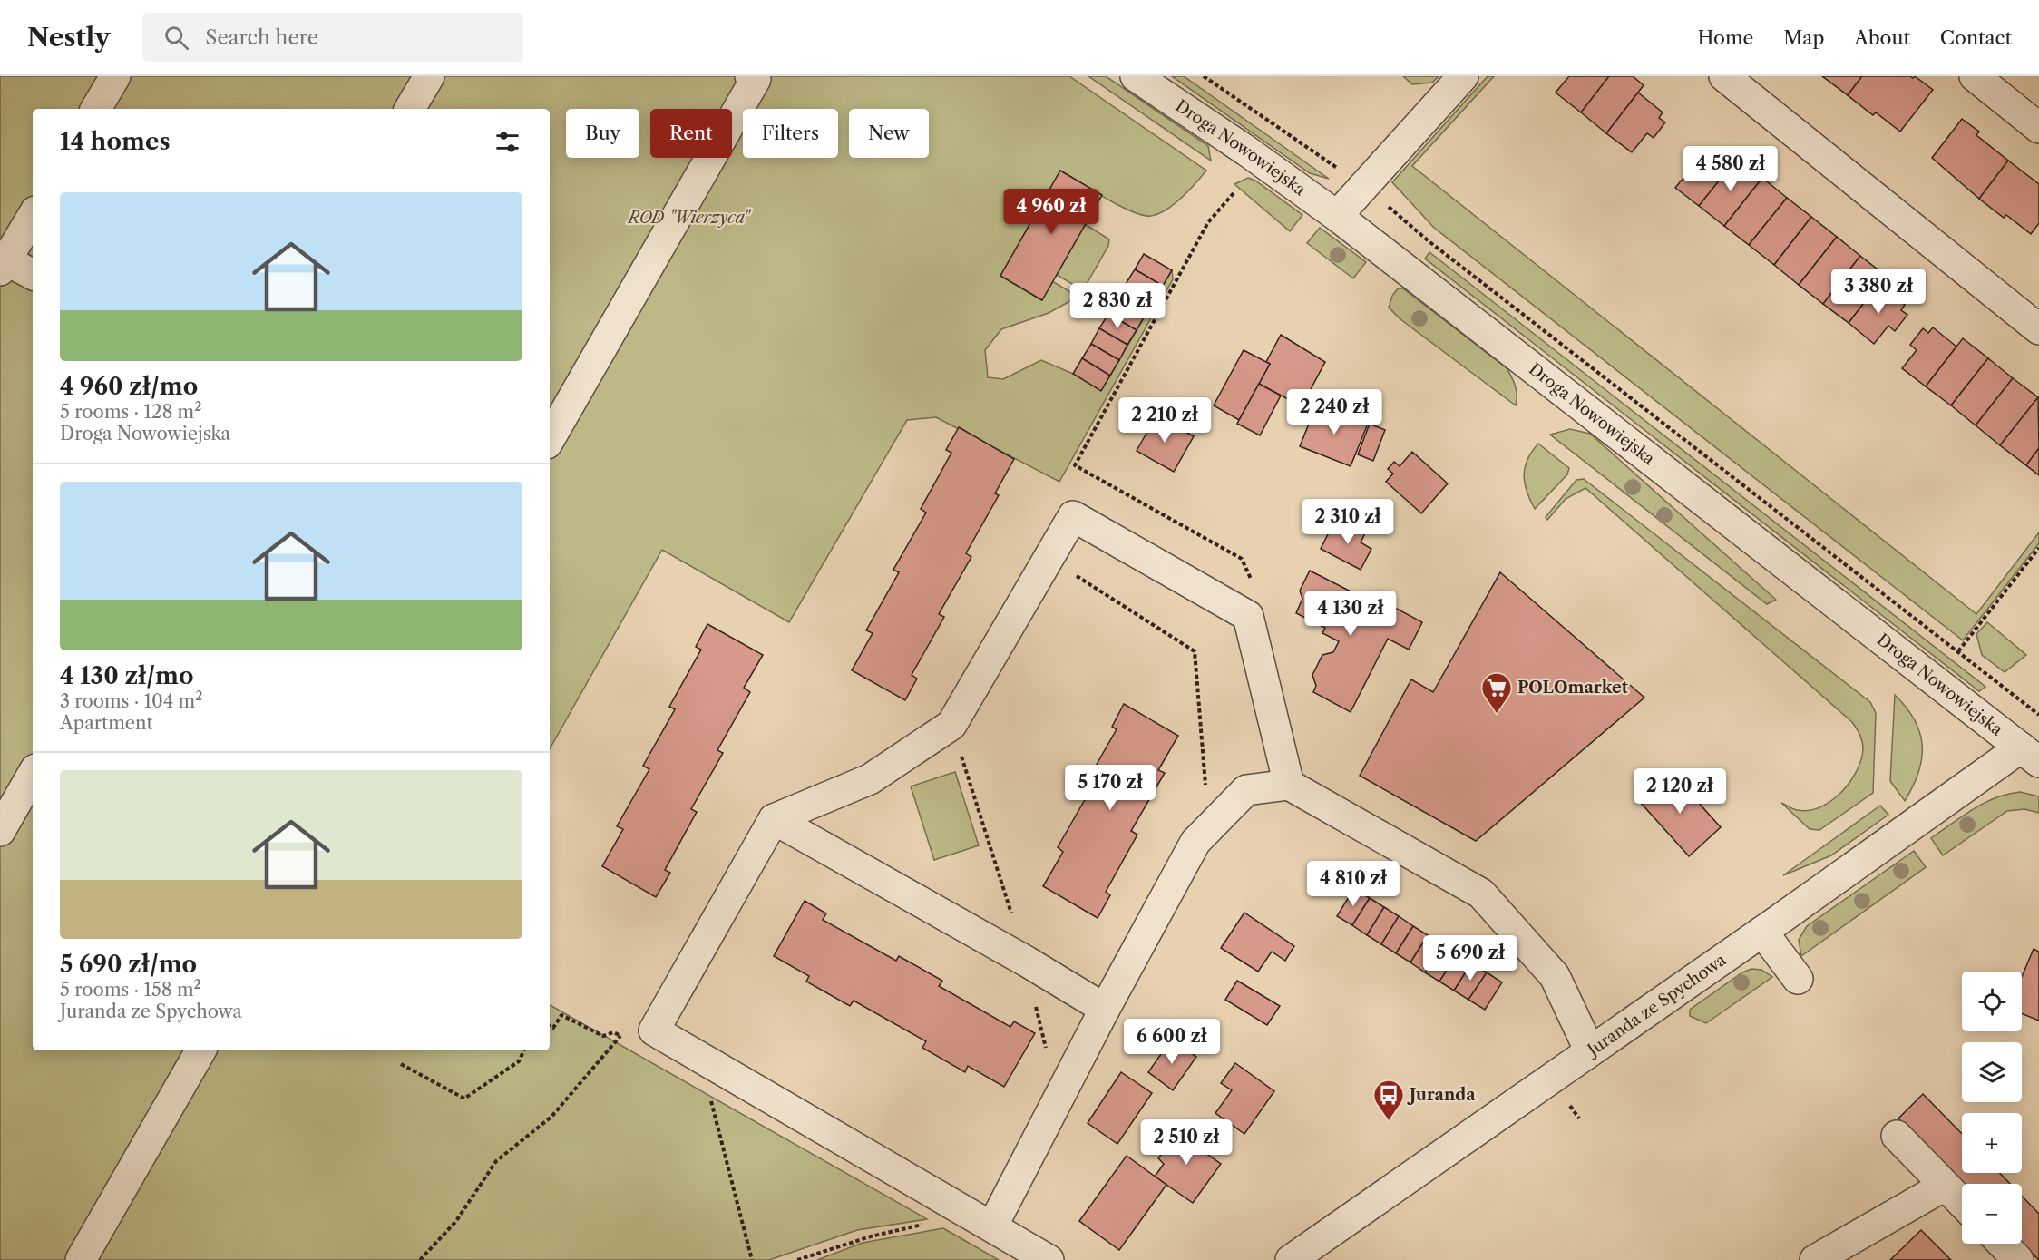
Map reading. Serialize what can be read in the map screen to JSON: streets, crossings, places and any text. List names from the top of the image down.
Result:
{
  "streets": {
    "street": ["Droga Nowowiejska", "Juranda ze Spychowa"]
  },
  "crossings": [
    ["Droga Nowowiejska", "Juranda ze Spychowa"]
  ],
  "parks": ["ROD \"Wierzyca\""],
  "places": {
    "supermarket": ["POLOmarket"],
    "bus stop": ["Juranda"]
  },
  "page": {
    "header": "Nestly",
    "search": "Search here",
    "nav": [
      "Home",
      "Map",
      "About",
      "Contact"
    ],
    "chip": [
      "Buy",
      "Rent",
      "Filters",
      "New"
    ],
    "heading": "14 homes",
    "price": [
      "4 580 zł",
      "4 960 zł",
      "3 380 zł",
      "2 830 zł",
      "2 240 zł",
      "2 210 zł",
      "2 310 zł",
      "4 130 zł",
      "5 170 zł",
      "2 120 zł",
      "4 810 zł",
      "5 690 zł",
      "6 600 zł",
      "2 510 zł"
    ],
    "list": [
      {
        "name": "4 960 zł/mo",
        "note": "5 rooms · 128 m² · Droga Nowowiejska"
      },
      {
        "name": "4 130 zł/mo",
        "note": "3 rooms · 104 m² · Apartment"
      },
      {
        "name": "5 690 zł/mo",
        "note": "5 rooms · 158 m² · Juranda ze Spychowa"
      }
    ],
    "map_buttons": ["+", "−"]
  }
}
